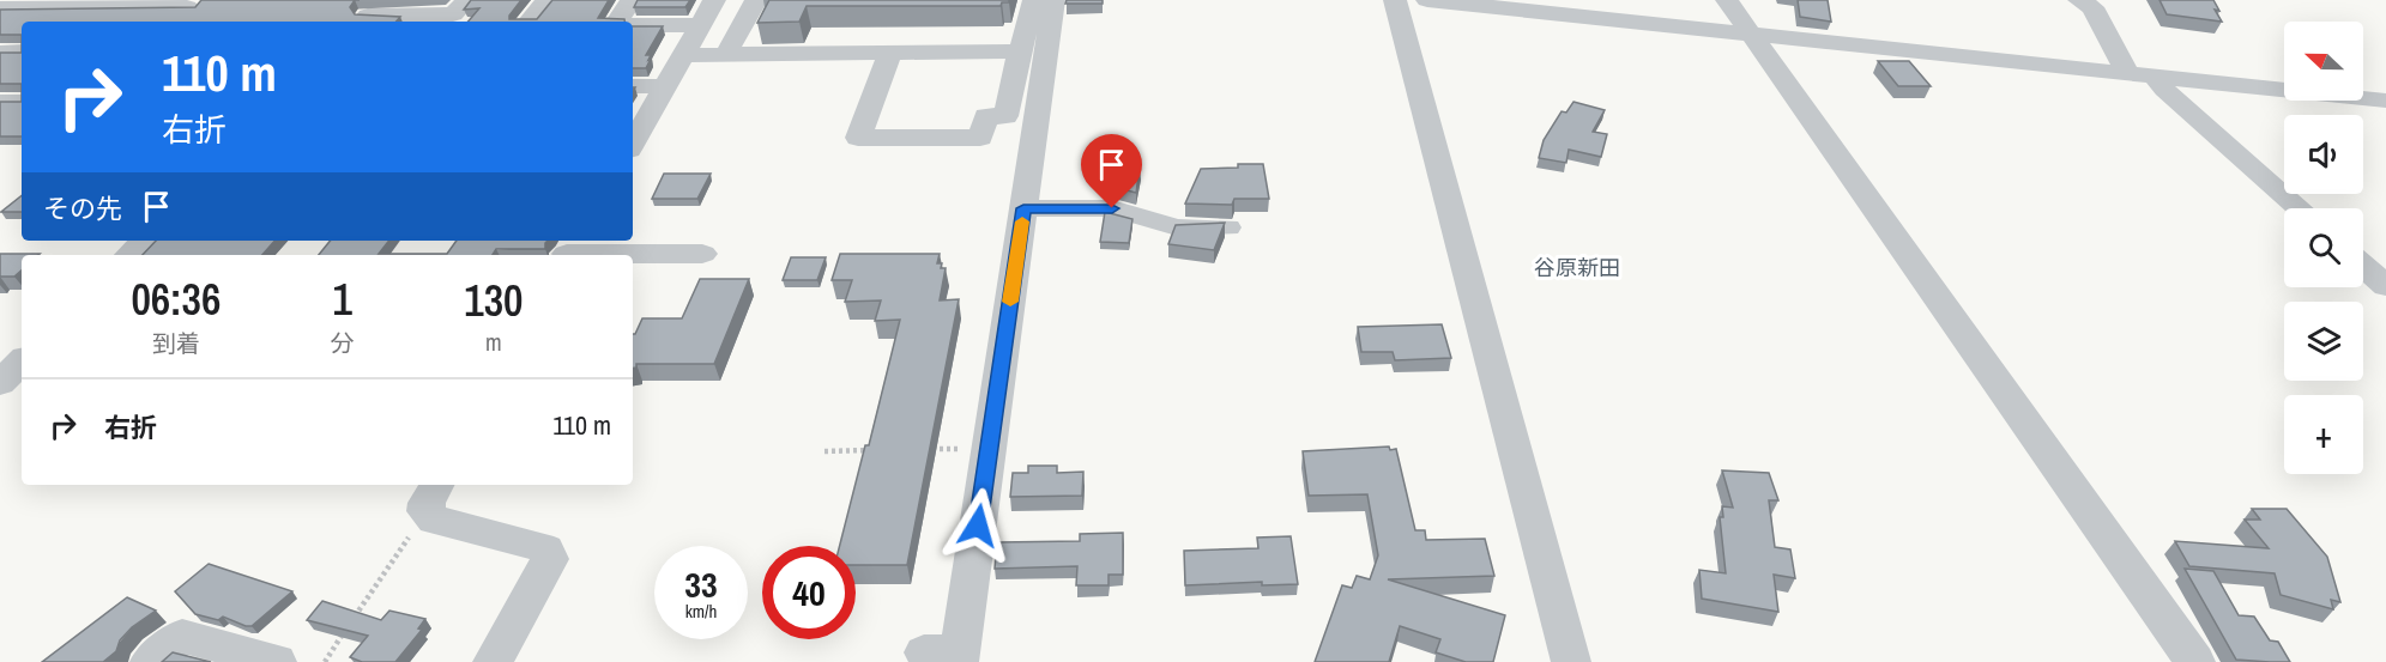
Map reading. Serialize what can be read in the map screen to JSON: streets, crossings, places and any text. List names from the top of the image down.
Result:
{
  "districts": ["谷原新田"],
  "north": "left",
  "page": {
    "map_buttons": "+",
    "turn": ["110 m", "右折"],
    "then": "その先",
    "eta": [
      "06:36",
      "到着",
      "1",
      "分",
      "130",
      "m"
    ],
    "list": [
      {
        "name": "右折",
        "value": "110 m"
      }
    ],
    "speed": "33 km/h",
    "limit": "40"
  }
}
